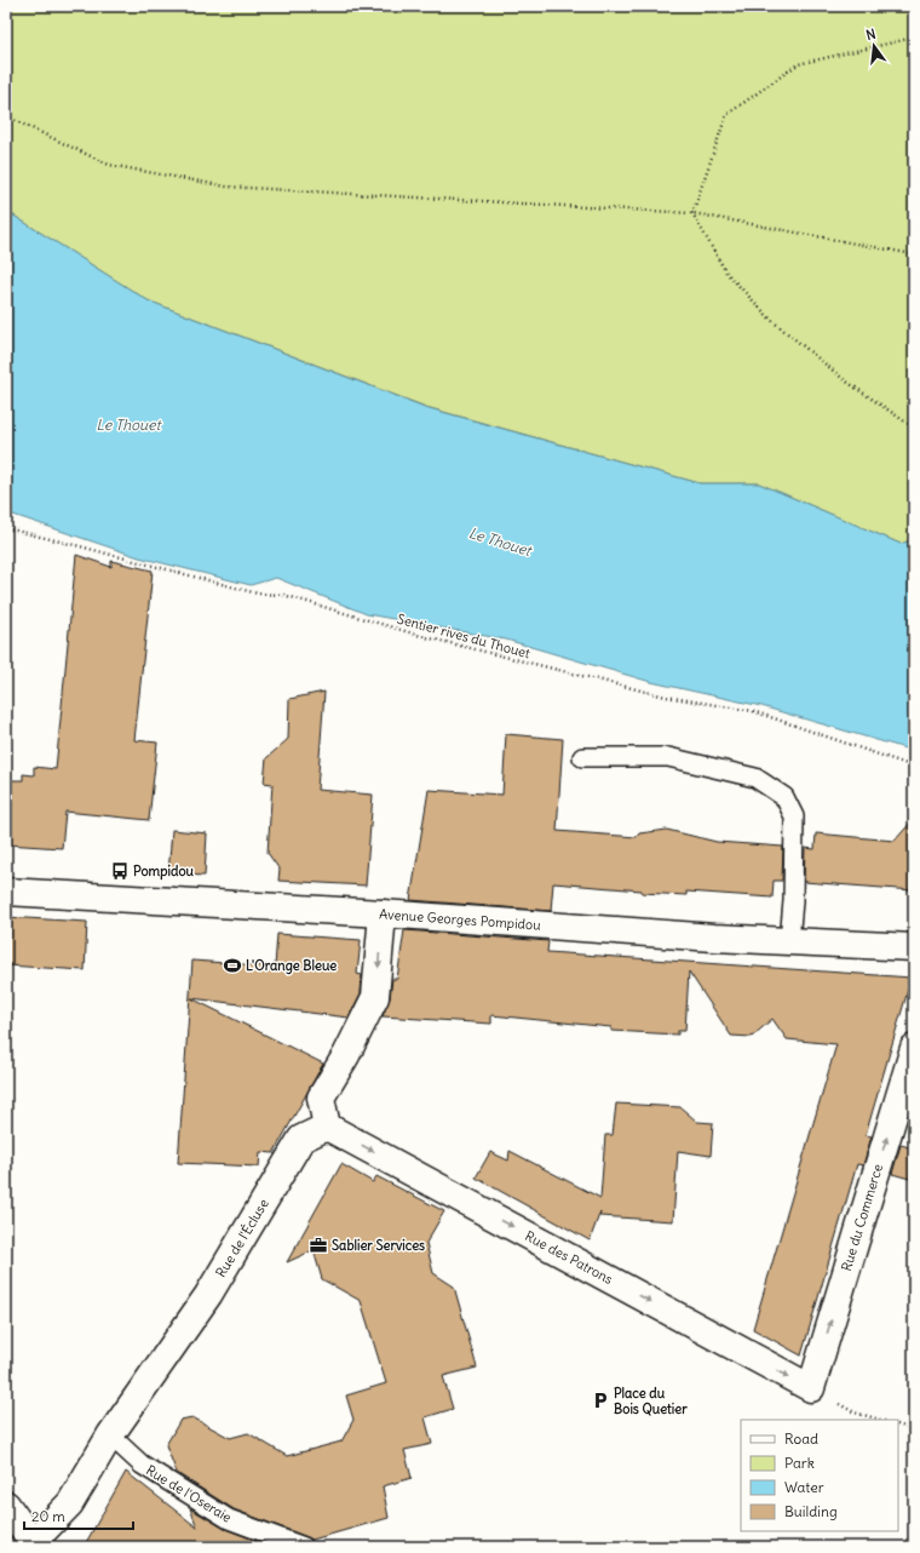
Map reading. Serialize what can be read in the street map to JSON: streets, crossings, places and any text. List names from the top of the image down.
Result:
{
  "streets": {
    "street": [
      "Avenue Georges Pompidou",
      "Rue du Commerce",
      "Rue de l'Écluse",
      "Rue des Patrons"
    ],
    "lane": ["Rue de l'Oseraie"],
    "path": ["Sentier rives du Thouet"]
  },
  "crossings": [
    ["Rue du Commerce", "Rue des Patrons"],
    ["Rue de l'Écluse", "Rue des Patrons"],
    ["Rue de l'Écluse", "Rue de l'Oseraie"]
  ],
  "one_way": ["Rue du Commerce", "Rue des Patrons"],
  "water": ["Le Thouet"],
  "places": {
    "bus stop": ["Pompidou"],
    "sports": ["L'Orange Bleue"],
    "office": ["Sablier Services"],
    "parking": ["Place du Bois Quetier"]
  },
  "legend": [
    "Road",
    "Park",
    "Water",
    "Building"
  ],
  "scale_bar": "20 m",
  "north": "top"
}
